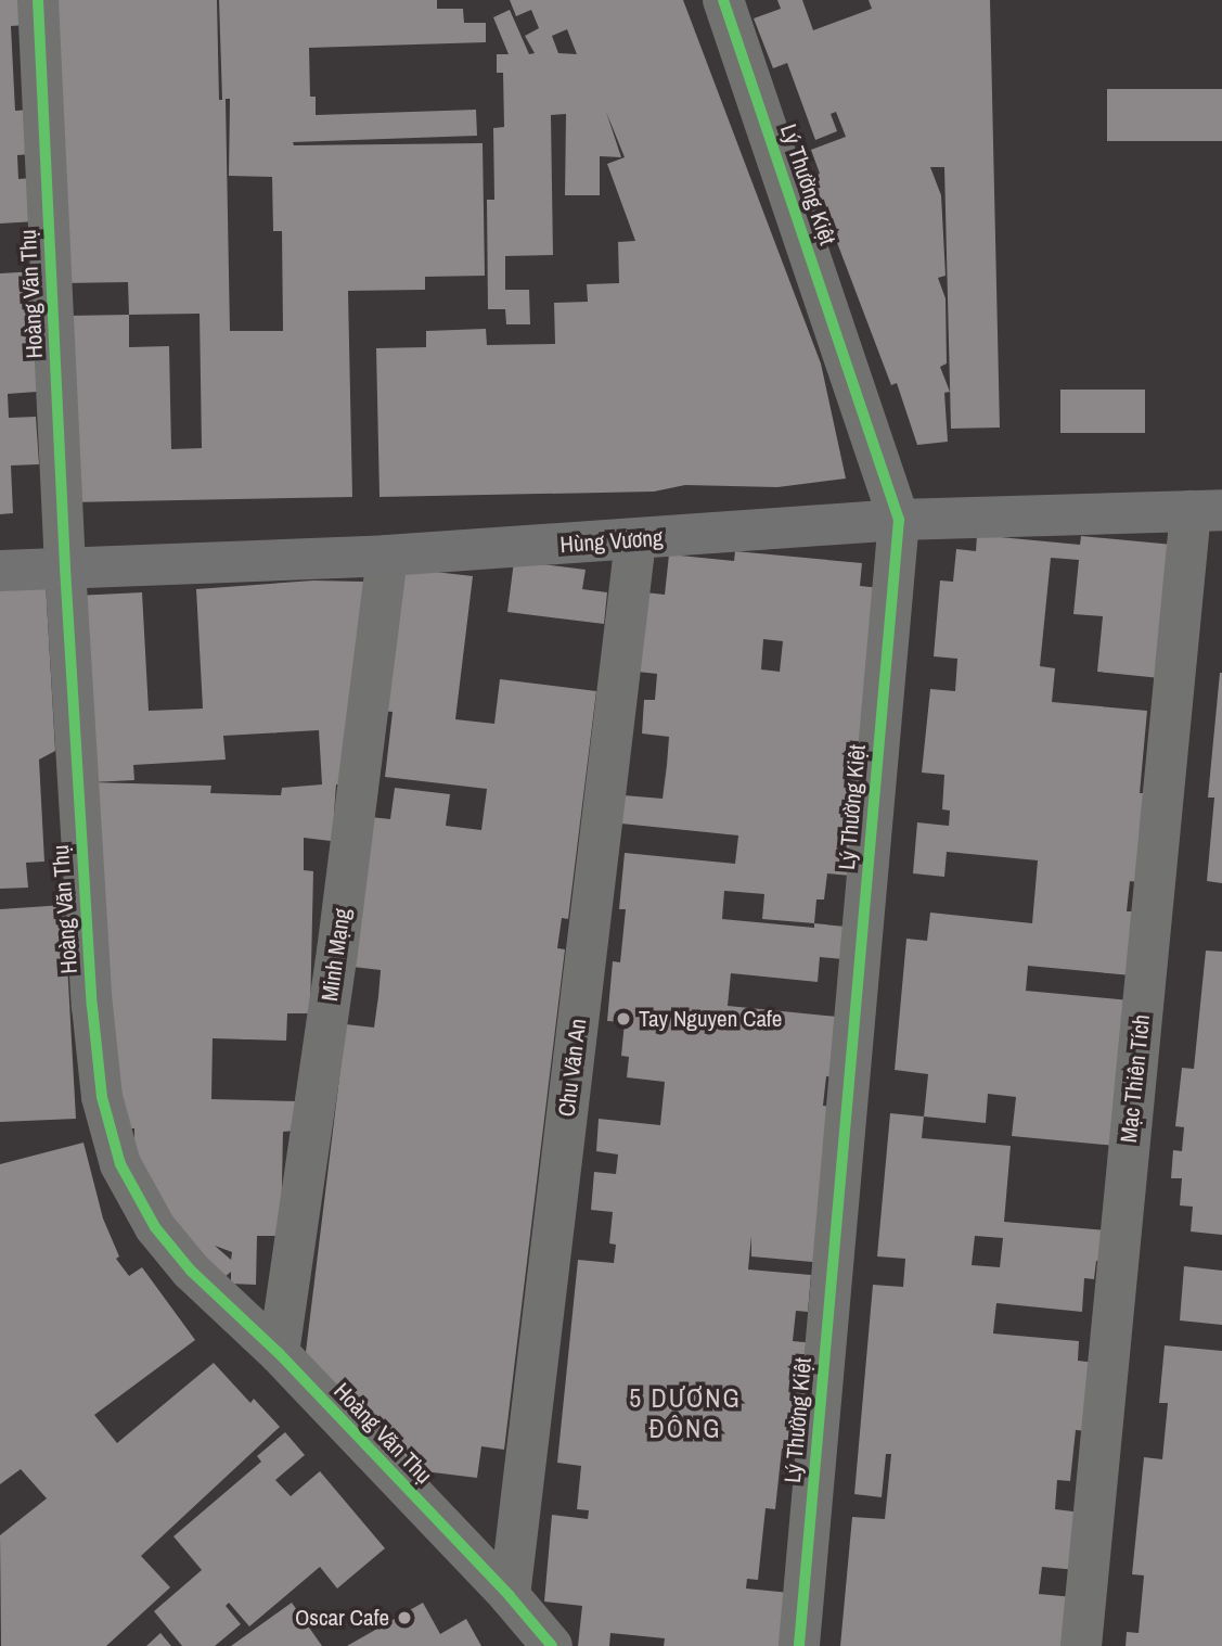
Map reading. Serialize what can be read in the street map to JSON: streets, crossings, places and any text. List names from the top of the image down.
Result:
{
  "streets": {
    "main road": ["Hùng Vương"],
    "street": [
      "Lý Thường Kiệt",
      "Hoàng Văn Thụ",
      "Minh Mạng",
      "Chu Văn An",
      "Mạc Thiên Tích"
    ]
  },
  "crossings": [
    ["Lý Thường Kiệt", "Hùng Vương"],
    ["Hoàng Văn Thụ", "Hùng Vương"],
    ["Hoàng Văn Thụ", "Minh Mạng"],
    ["Hoàng Văn Thụ", "Chu Văn An"],
    ["Hùng Vương", "Minh Mạng"],
    ["Hùng Vương", "Chu Văn An"],
    ["Hùng Vương", "Mạc Thiên Tích"]
  ],
  "districts": ["5 DƯƠNG ĐÔNG"],
  "places": ["Tay Nguyen Cafe", "Oscar Cafe"]
}
